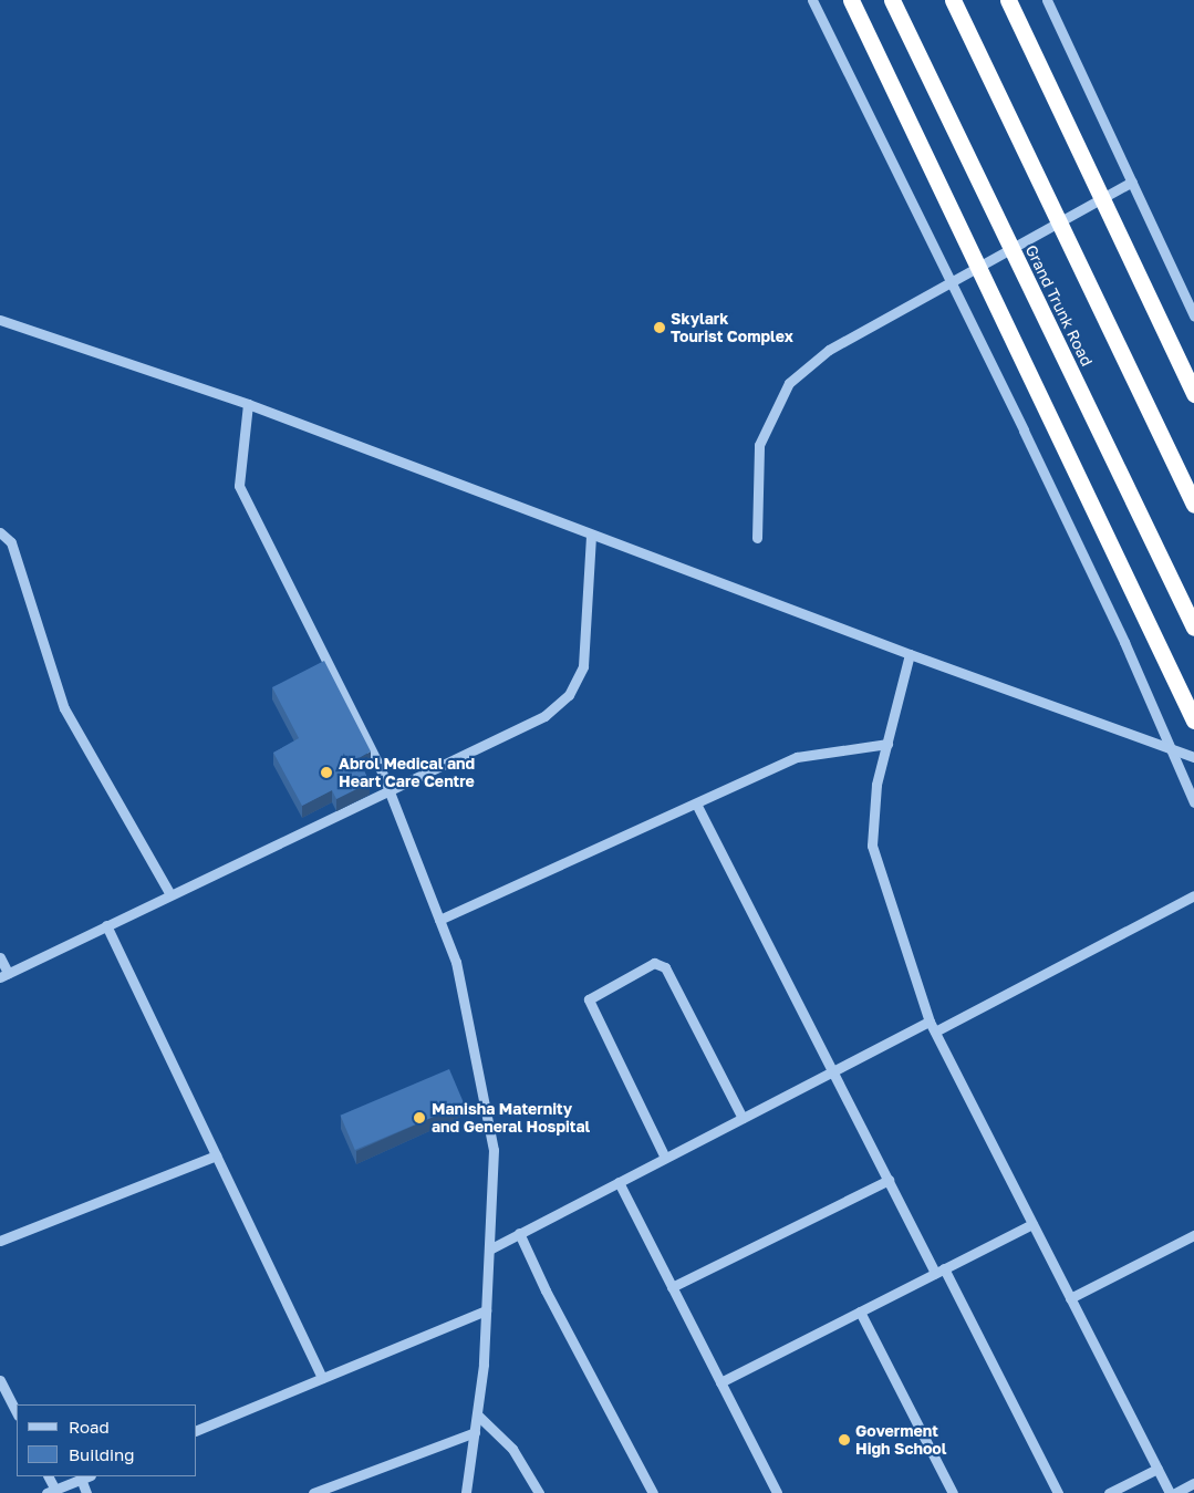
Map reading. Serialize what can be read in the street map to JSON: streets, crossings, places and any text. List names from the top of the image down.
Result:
{
  "streets": {
    "highway": ["Grand Trunk Road"]
  },
  "places": [
    "Skylark Tourist Complex",
    "Abrol Medical and Heart Care Centre",
    "Manisha Maternity and General Hospital",
    "Goverment High School"
  ],
  "legend": ["Road", "Building"]
}
